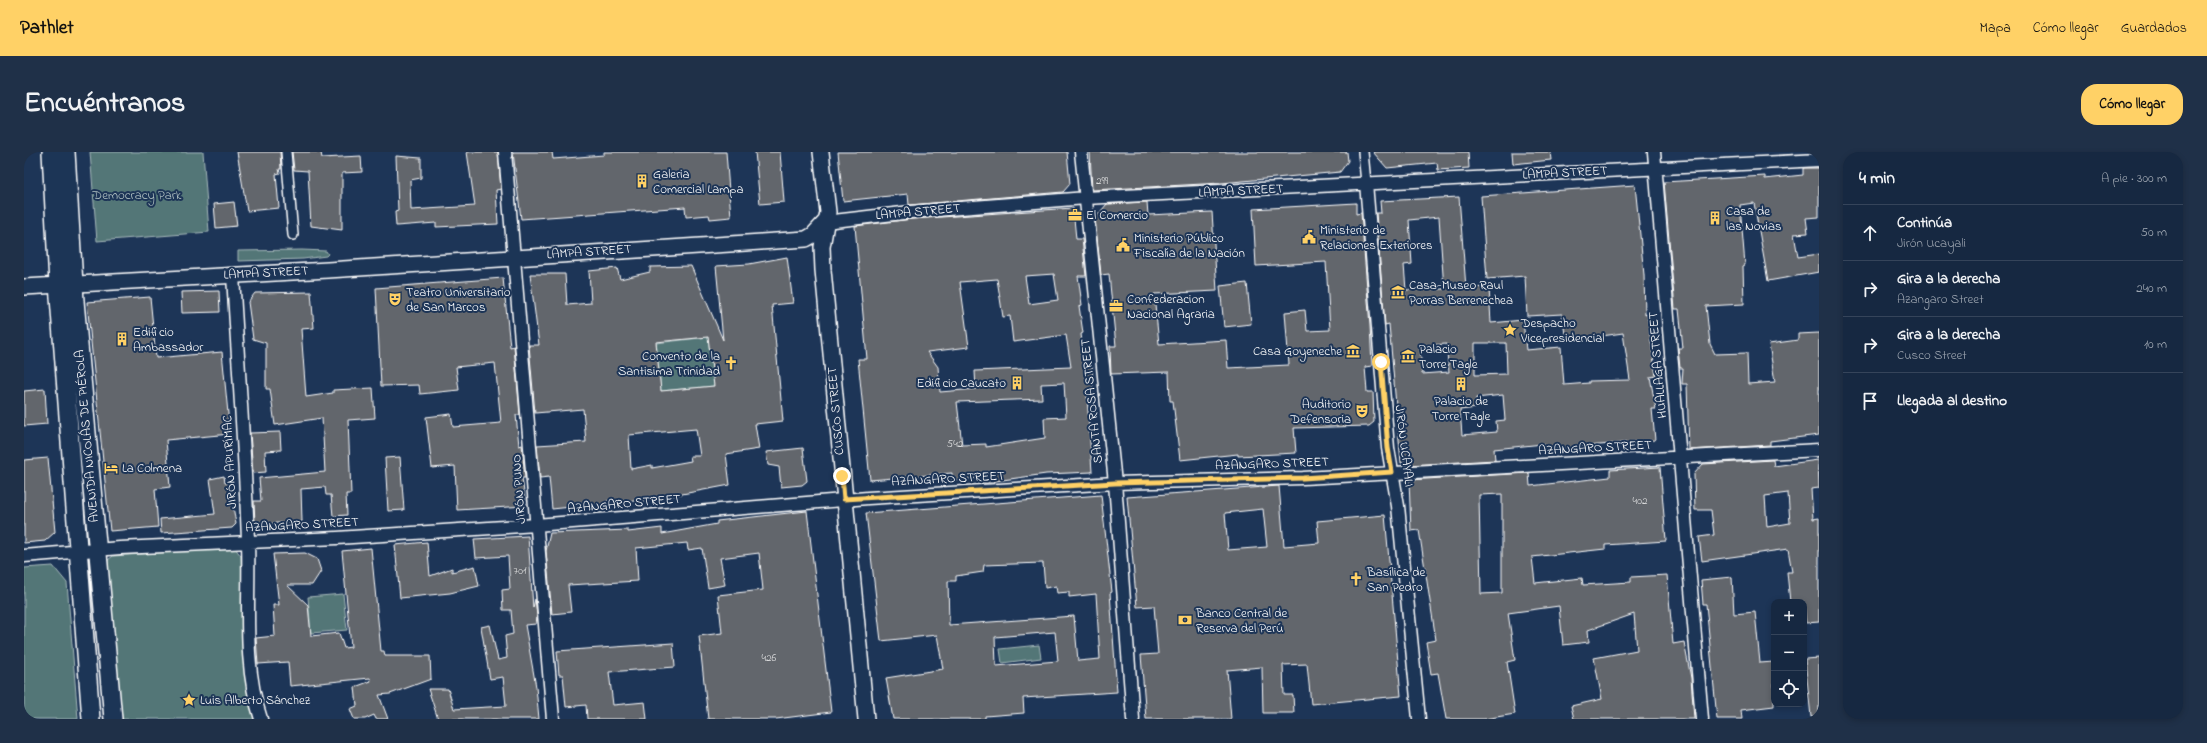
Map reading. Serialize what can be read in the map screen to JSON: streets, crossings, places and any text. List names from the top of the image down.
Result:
{
  "streets": {
    "main road": ["AVENIDA NICOLÁS DE PIÉROLA"],
    "street": [
      "LAMPA STREET",
      "HUALLAGA STREET",
      "SANTA ROSA STREET",
      "CUSCO STREET",
      "JIRÓN UCAYALI",
      "AZANGARO STREET",
      "JIRÓN APURÍMAC",
      "JIRÓN PUNO"
    ]
  },
  "crossings": [
    ["LAMPA STREET", "HUALLAGA STREET"],
    ["LAMPA STREET", "SANTA ROSA STREET"],
    ["LAMPA STREET", "CUSCO STREET"],
    ["LAMPA STREET", "AVENIDA NICOLÁS DE PIÉROLA"],
    ["LAMPA STREET", "JIRÓN UCAYALI"],
    ["LAMPA STREET", "JIRÓN APURÍMAC"],
    ["LAMPA STREET", "JIRÓN PUNO"],
    ["HUALLAGA STREET", "AZANGARO STREET"],
    ["SANTA ROSA STREET", "AZANGARO STREET"],
    ["CUSCO STREET", "AZANGARO STREET"],
    ["AVENIDA NICOLÁS DE PIÉROLA", "AZANGARO STREET"],
    ["JIRÓN UCAYALI", "AZANGARO STREET"],
    ["AZANGARO STREET", "JIRÓN APURÍMAC"],
    ["AZANGARO STREET", "JIRÓN PUNO"]
  ],
  "parks": ["Democracy Park"],
  "places": {
    "building": [
      "Galeria Comercial Lampa",
      "Casa de las Novias",
      "Edificio Ambassador",
      "Edificio Caucato",
      "Palacio de Torre Tagle"
    ],
    "office": ["El Comercio", "Confederacion Nacional Agraria"],
    "public building": ["Ministerio de Relaciones Exteriores", "Ministerio Público Fiscalía de la Nación"],
    "museum": ["Casa-Museo Raul Porras Berrenechea", "Casa Goyeneche", "Palacio Torre Tagle"],
    "theatre": ["Teatro Universitario de San Marcos", "Auditorio Defensoria"],
    "place": ["Despacho Vicepresidencial", "Luis Alberto Sánchez"],
    "church": ["Convento de la Santisima Trinidad", "Basílica de San Pedro"],
    "hotel": ["La Colmena"],
    "bank": ["Banco Central de Reserva del Perú"]
  },
  "house_numbers": [
    "299",
    "542",
    "402",
    "701",
    "426"
  ],
  "page": {
    "header": "Pathlet",
    "nav": ["Mapa", "Cómo llegar", "Guardados"],
    "title": "Encuéntranos",
    "buttons": "Cómo llegar",
    "heading": ["4 min", "A pie · 300 m"],
    "list": [
      ["Continúa", "Jirón Ucayali", "50 m"],
      ["Gira a la derecha", "Azangaro Street", "240 m"],
      ["Gira a la derecha", "Cusco Street", "10 m"],
      "Llegada al destino"
    ],
    "map_buttons": ["+", "−"]
  }
}
